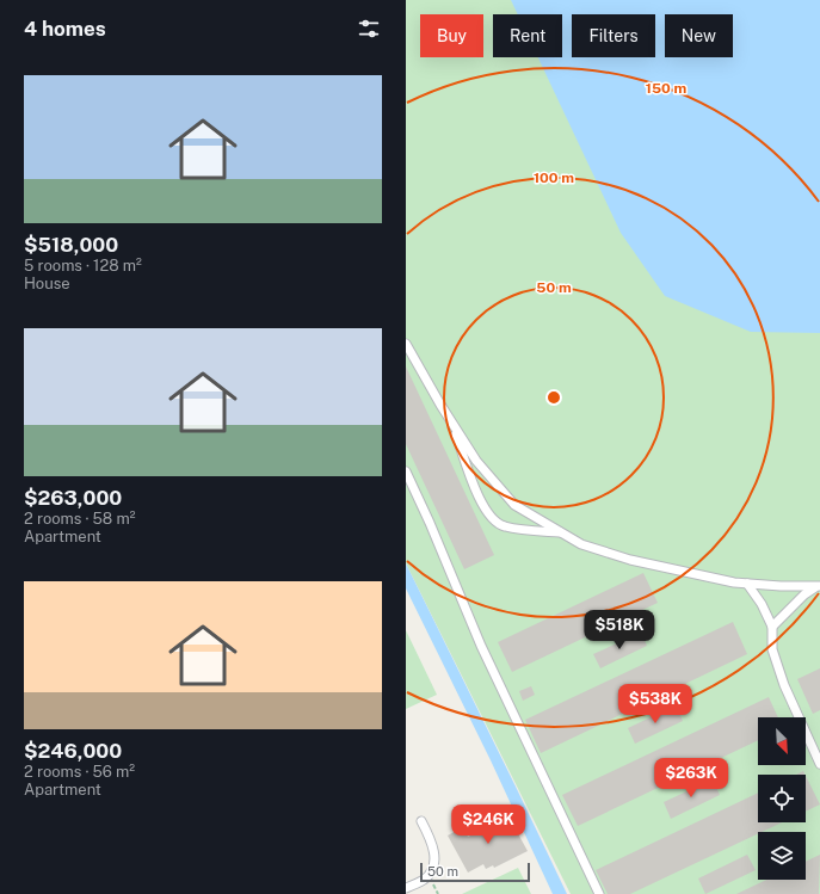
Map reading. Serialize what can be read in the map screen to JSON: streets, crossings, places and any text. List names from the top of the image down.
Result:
{
  "scale_bar": "50 m",
  "north": "bottom right",
  "page": {
    "heading": "4 homes",
    "chip": [
      "Buy",
      "Rent",
      "Filters",
      "New"
    ],
    "list": [
      {
        "name": "$518,000",
        "note": "5 rooms · 128 m² · House"
      },
      {
        "name": "$263,000",
        "note": "2 rooms · 58 m² · Apartment"
      },
      {
        "name": "$246,000",
        "note": "2 rooms · 56 m² · Apartment"
      }
    ],
    "price": [
      "$518K",
      "$538K",
      "$263K",
      "$246K"
    ],
    "scale": "50 m"
  },
  "rings": ["150 m", "100 m", "50 m"]
}
